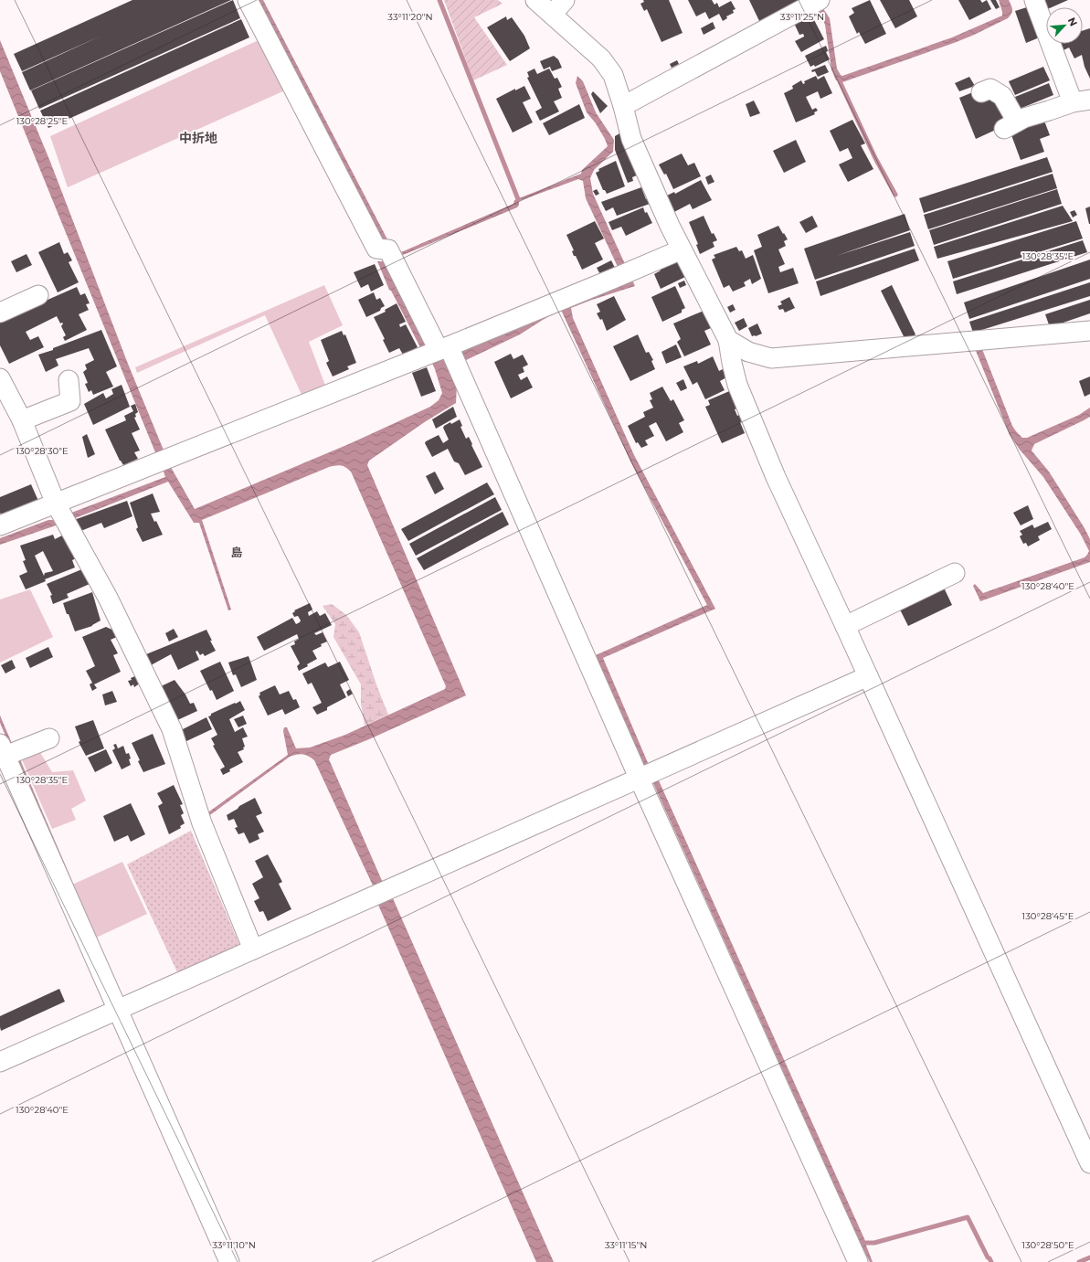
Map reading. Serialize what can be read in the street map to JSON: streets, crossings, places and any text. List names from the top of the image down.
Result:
{
  "districts": ["中折地", "島"],
  "north": "top right",
  "coordinates": [
    "33°11'20\"N",
    "33°11'25\"N",
    "130°28'25\"E",
    "130°28'35\"E",
    "130°28'30\"E",
    "130°28'40\"E",
    "130°28'45\"E",
    "33°11'10\"N",
    "33°11'15\"N",
    "130°28'50\"E"
  ]
}
